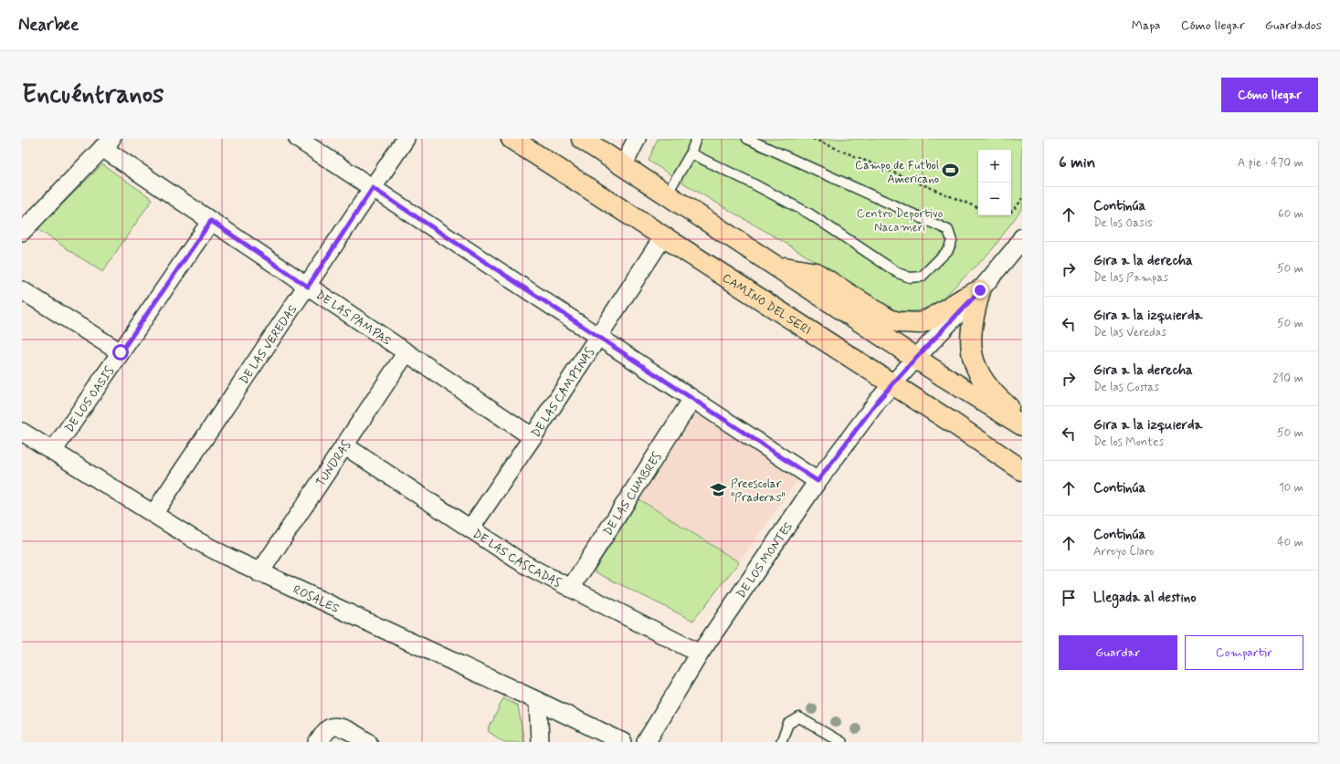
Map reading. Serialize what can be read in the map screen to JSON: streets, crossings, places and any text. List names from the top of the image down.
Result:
{
  "streets": {
    "main road": ["CAMINO DEL SERI"],
    "street": [
      "DE LAS PAMPAS",
      "DE LAS VEREDAS",
      "DE LAS CAMPINAS",
      "DE LOS OASIS",
      "TUNDRAS",
      "DE LAS CUMBRES",
      "DE LAS CASCADAS",
      "DE LOS MONTES",
      "ROSALES"
    ]
  },
  "crossings": [
    ["CAMINO DEL SERI", "DE LAS CAMPINAS"],
    ["CAMINO DEL SERI", "DE LOS MONTES"],
    ["DE LAS PAMPAS", "DE LAS VEREDAS"],
    ["DE LAS PAMPAS", "DE LAS CAMPINAS"],
    ["DE LAS PAMPAS", "DE LOS OASIS"],
    ["DE LAS PAMPAS", "TUNDRAS"],
    ["DE LAS VEREDAS", "ROSALES"],
    ["DE LAS CAMPINAS", "DE LAS CASCADAS"],
    ["DE LOS OASIS", "ROSALES"],
    ["TUNDRAS", "DE LAS CASCADAS"],
    ["TUNDRAS", "ROSALES"],
    ["DE LAS CUMBRES", "DE LAS CASCADAS"],
    ["DE LAS CASCADAS", "DE LOS MONTES"]
  ],
  "parks": ["Centro Deportivo Nacameri"],
  "places": {
    "sports": ["Campo de Futbol Americano"],
    "school or university": ["Preescolar \"Praderas\""]
  },
  "page": {
    "header": "Nearbee",
    "nav": ["Mapa", "Cómo llegar", "Guardados"],
    "buttons": [
      "Cómo llegar",
      ["Guardar", "Compartir"]
    ],
    "title": "Encuéntranos",
    "heading": ["6 min", "A pie · 470 m"],
    "map_buttons": ["+", "−"],
    "list": [
      ["Continúa", "De los Oasis", "60 m"],
      ["Gira a la derecha", "De las Pampas", "50 m"],
      ["Gira a la izquierda", "De las Veredas", "50 m"],
      ["Gira a la derecha", "De las Costas", "210 m"],
      ["Gira a la izquierda", "De los Montes", "50 m"],
      ["Continúa", "10 m"],
      ["Continúa", "Arroyo Claro", "40 m"],
      "Llegada al destino"
    ]
  }
}
